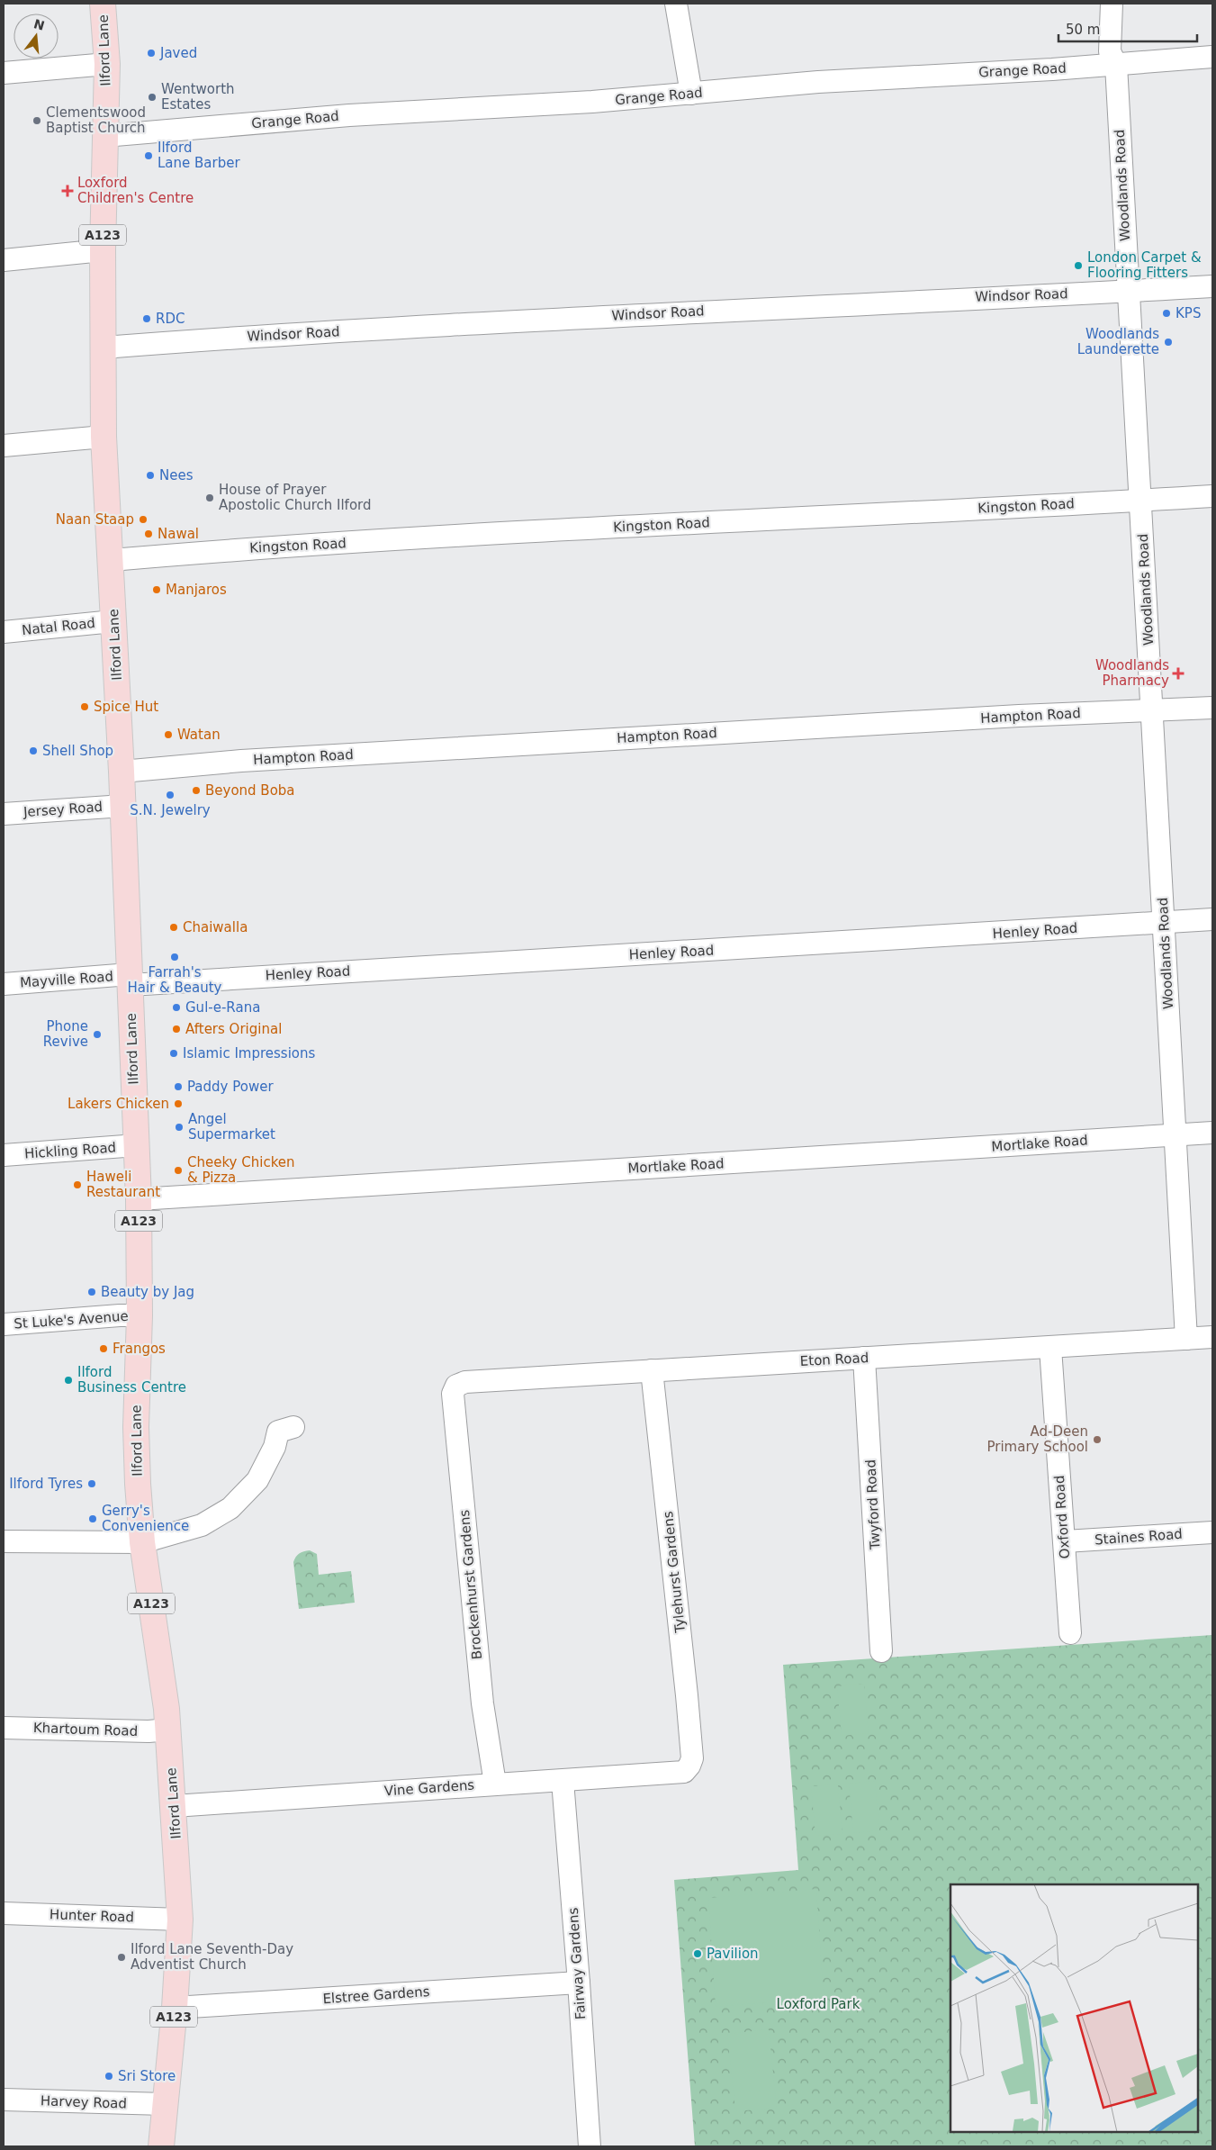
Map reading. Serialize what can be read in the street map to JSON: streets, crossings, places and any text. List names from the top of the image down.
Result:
{
  "streets": {
    "main road": ["Ilford Lane", "A123"],
    "street": [
      "Grange Road",
      "Woodlands Road",
      "Windsor Road",
      "Kingston Road",
      "Natal Road",
      "Hampton Road",
      "Jersey Road",
      "Henley Road",
      "Mayville Road",
      "Mortlake Road",
      "Hickling Road",
      "St Luke's Avenue",
      "Eton Road",
      "Twyford Road",
      "Oxford Road",
      "Staines Road",
      "Tylehurst Gardens",
      "Brockenhurst Gardens",
      "Khartoum Road",
      "Vine Gardens",
      "Hunter Road",
      "Fairway Gardens",
      "Elstree Gardens",
      "Harvey Road"
    ]
  },
  "crossings": [
    ["Ilford Lane", "Grange Road"],
    ["Ilford Lane", "Windsor Road"],
    ["Ilford Lane", "Kingston Road"],
    ["Ilford Lane", "Natal Road"],
    ["Ilford Lane", "Hampton Road"],
    ["Ilford Lane", "Jersey Road"],
    ["Ilford Lane", "Henley Road"],
    ["Ilford Lane", "Mayville Road"],
    ["Ilford Lane", "Mortlake Road"],
    ["Ilford Lane", "Hickling Road"],
    ["Ilford Lane", "St Luke's Avenue"],
    ["Ilford Lane", "Khartoum Road"],
    ["Ilford Lane", "Vine Gardens"],
    ["Ilford Lane", "Hunter Road"],
    ["Ilford Lane", "Elstree Gardens"],
    ["Ilford Lane", "Harvey Road"],
    ["Grange Road", "Woodlands Road"],
    ["Woodlands Road", "Windsor Road"],
    ["Woodlands Road", "Kingston Road"],
    ["Woodlands Road", "Hampton Road"],
    ["Woodlands Road", "Henley Road"],
    ["Woodlands Road", "Mortlake Road"],
    ["Woodlands Road", "Eton Road"],
    ["Henley Road", "Mayville Road"],
    ["Eton Road", "Twyford Road"],
    ["Eton Road", "Oxford Road"],
    ["Eton Road", "Tylehurst Gardens"],
    ["Eton Road", "Brockenhurst Gardens"],
    ["Oxford Road", "Staines Road"],
    ["Tylehurst Gardens", "Vine Gardens"],
    ["Brockenhurst Gardens", "Vine Gardens"],
    ["Vine Gardens", "Fairway Gardens"],
    ["Fairway Gardens", "Elstree Gardens"]
  ],
  "parks": ["Loxford Park"],
  "places": {
    "other": [
      "Javed",
      "Wentworth Estates",
      "Clementswood Baptist Church",
      "Ilford Lane Barber",
      "London Carpet & Flooring Fitters",
      "KPS",
      "RDC",
      "Woodlands Launderette",
      "Nees",
      "House of Prayer Apostolic Church Ilford",
      "Naan Staap",
      "Nawal",
      "Manjaros",
      "Spice Hut",
      "Watan",
      "Shell Shop",
      "Beyond Boba",
      "S.N. Jewelry",
      "Chaiwalla",
      "Farrah's Hair & Beauty",
      "Gul-e-Rana",
      "Afters Original",
      "Phone Revive",
      "Islamic Impressions",
      "Paddy Power",
      "Lakers Chicken",
      "Angel Supermarket",
      "Cheeky Chicken & Pizza",
      "Haweli Restaurant",
      "Beauty by Jag",
      "Frangos",
      "Ilford Business Centre",
      "Ad-Deen Primary School",
      "Ilford Tyres",
      "Gerry's Convenience",
      "Pavilion",
      "Ilford Lane Seventh-Day Adventist Church",
      "Sri Store"
    ],
    "health": ["Loxford Children's Centre", "Woodlands Pharmacy"]
  },
  "scale_bar": "50 m",
  "north": "top"
}
